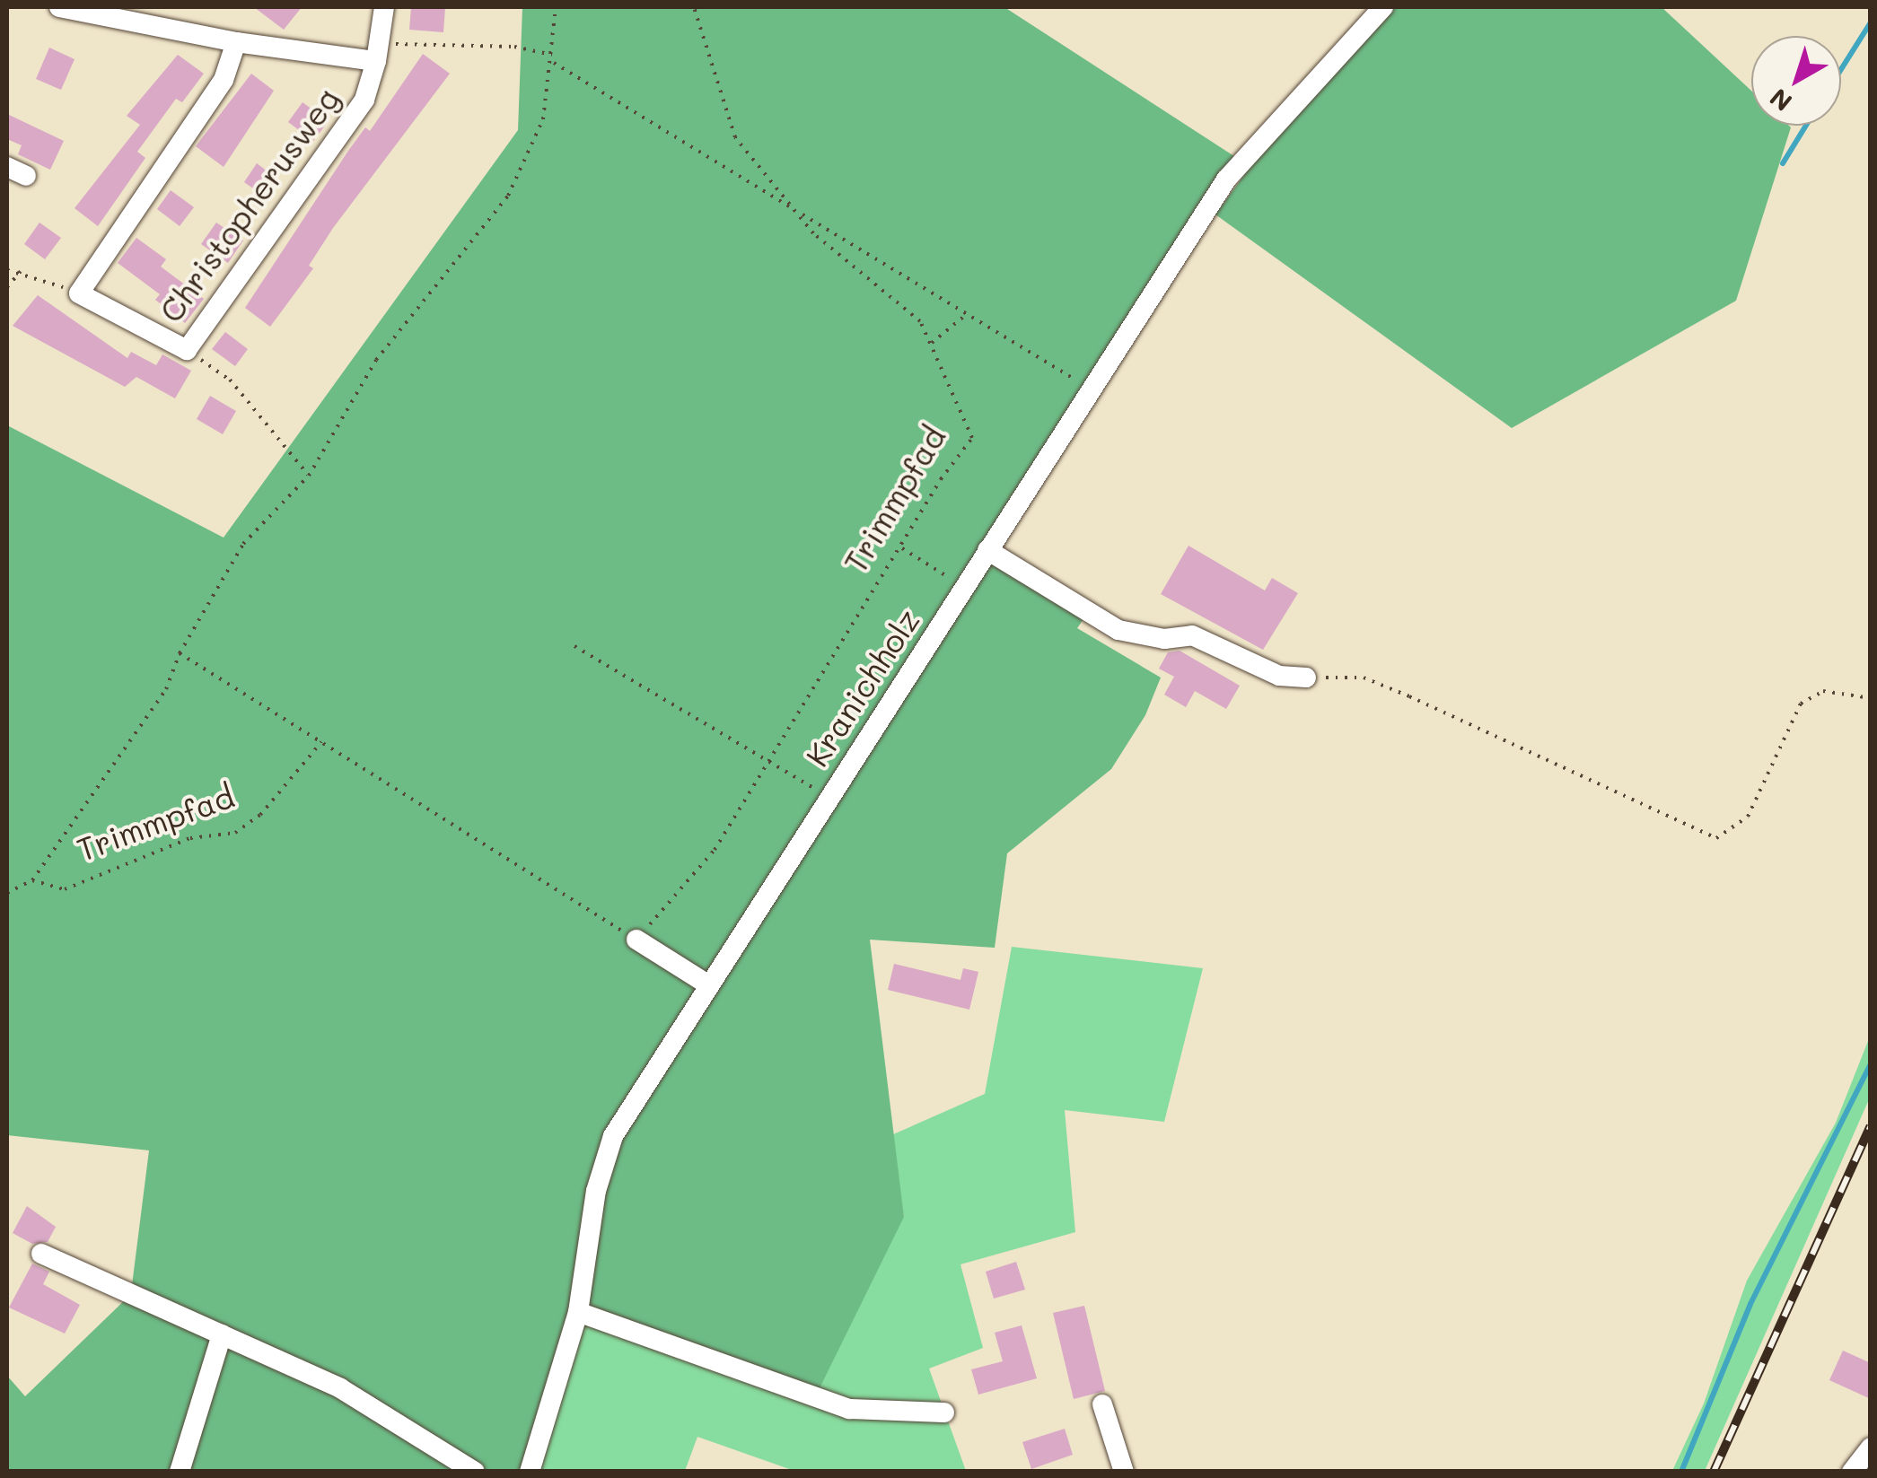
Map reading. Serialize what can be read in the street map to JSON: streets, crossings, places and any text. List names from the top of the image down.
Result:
{
  "streets": {
    "street": ["Christopherusweg", "Kranichholz"],
    "path": ["Trimmpfad"]
  },
  "north": "bottom left"
}
